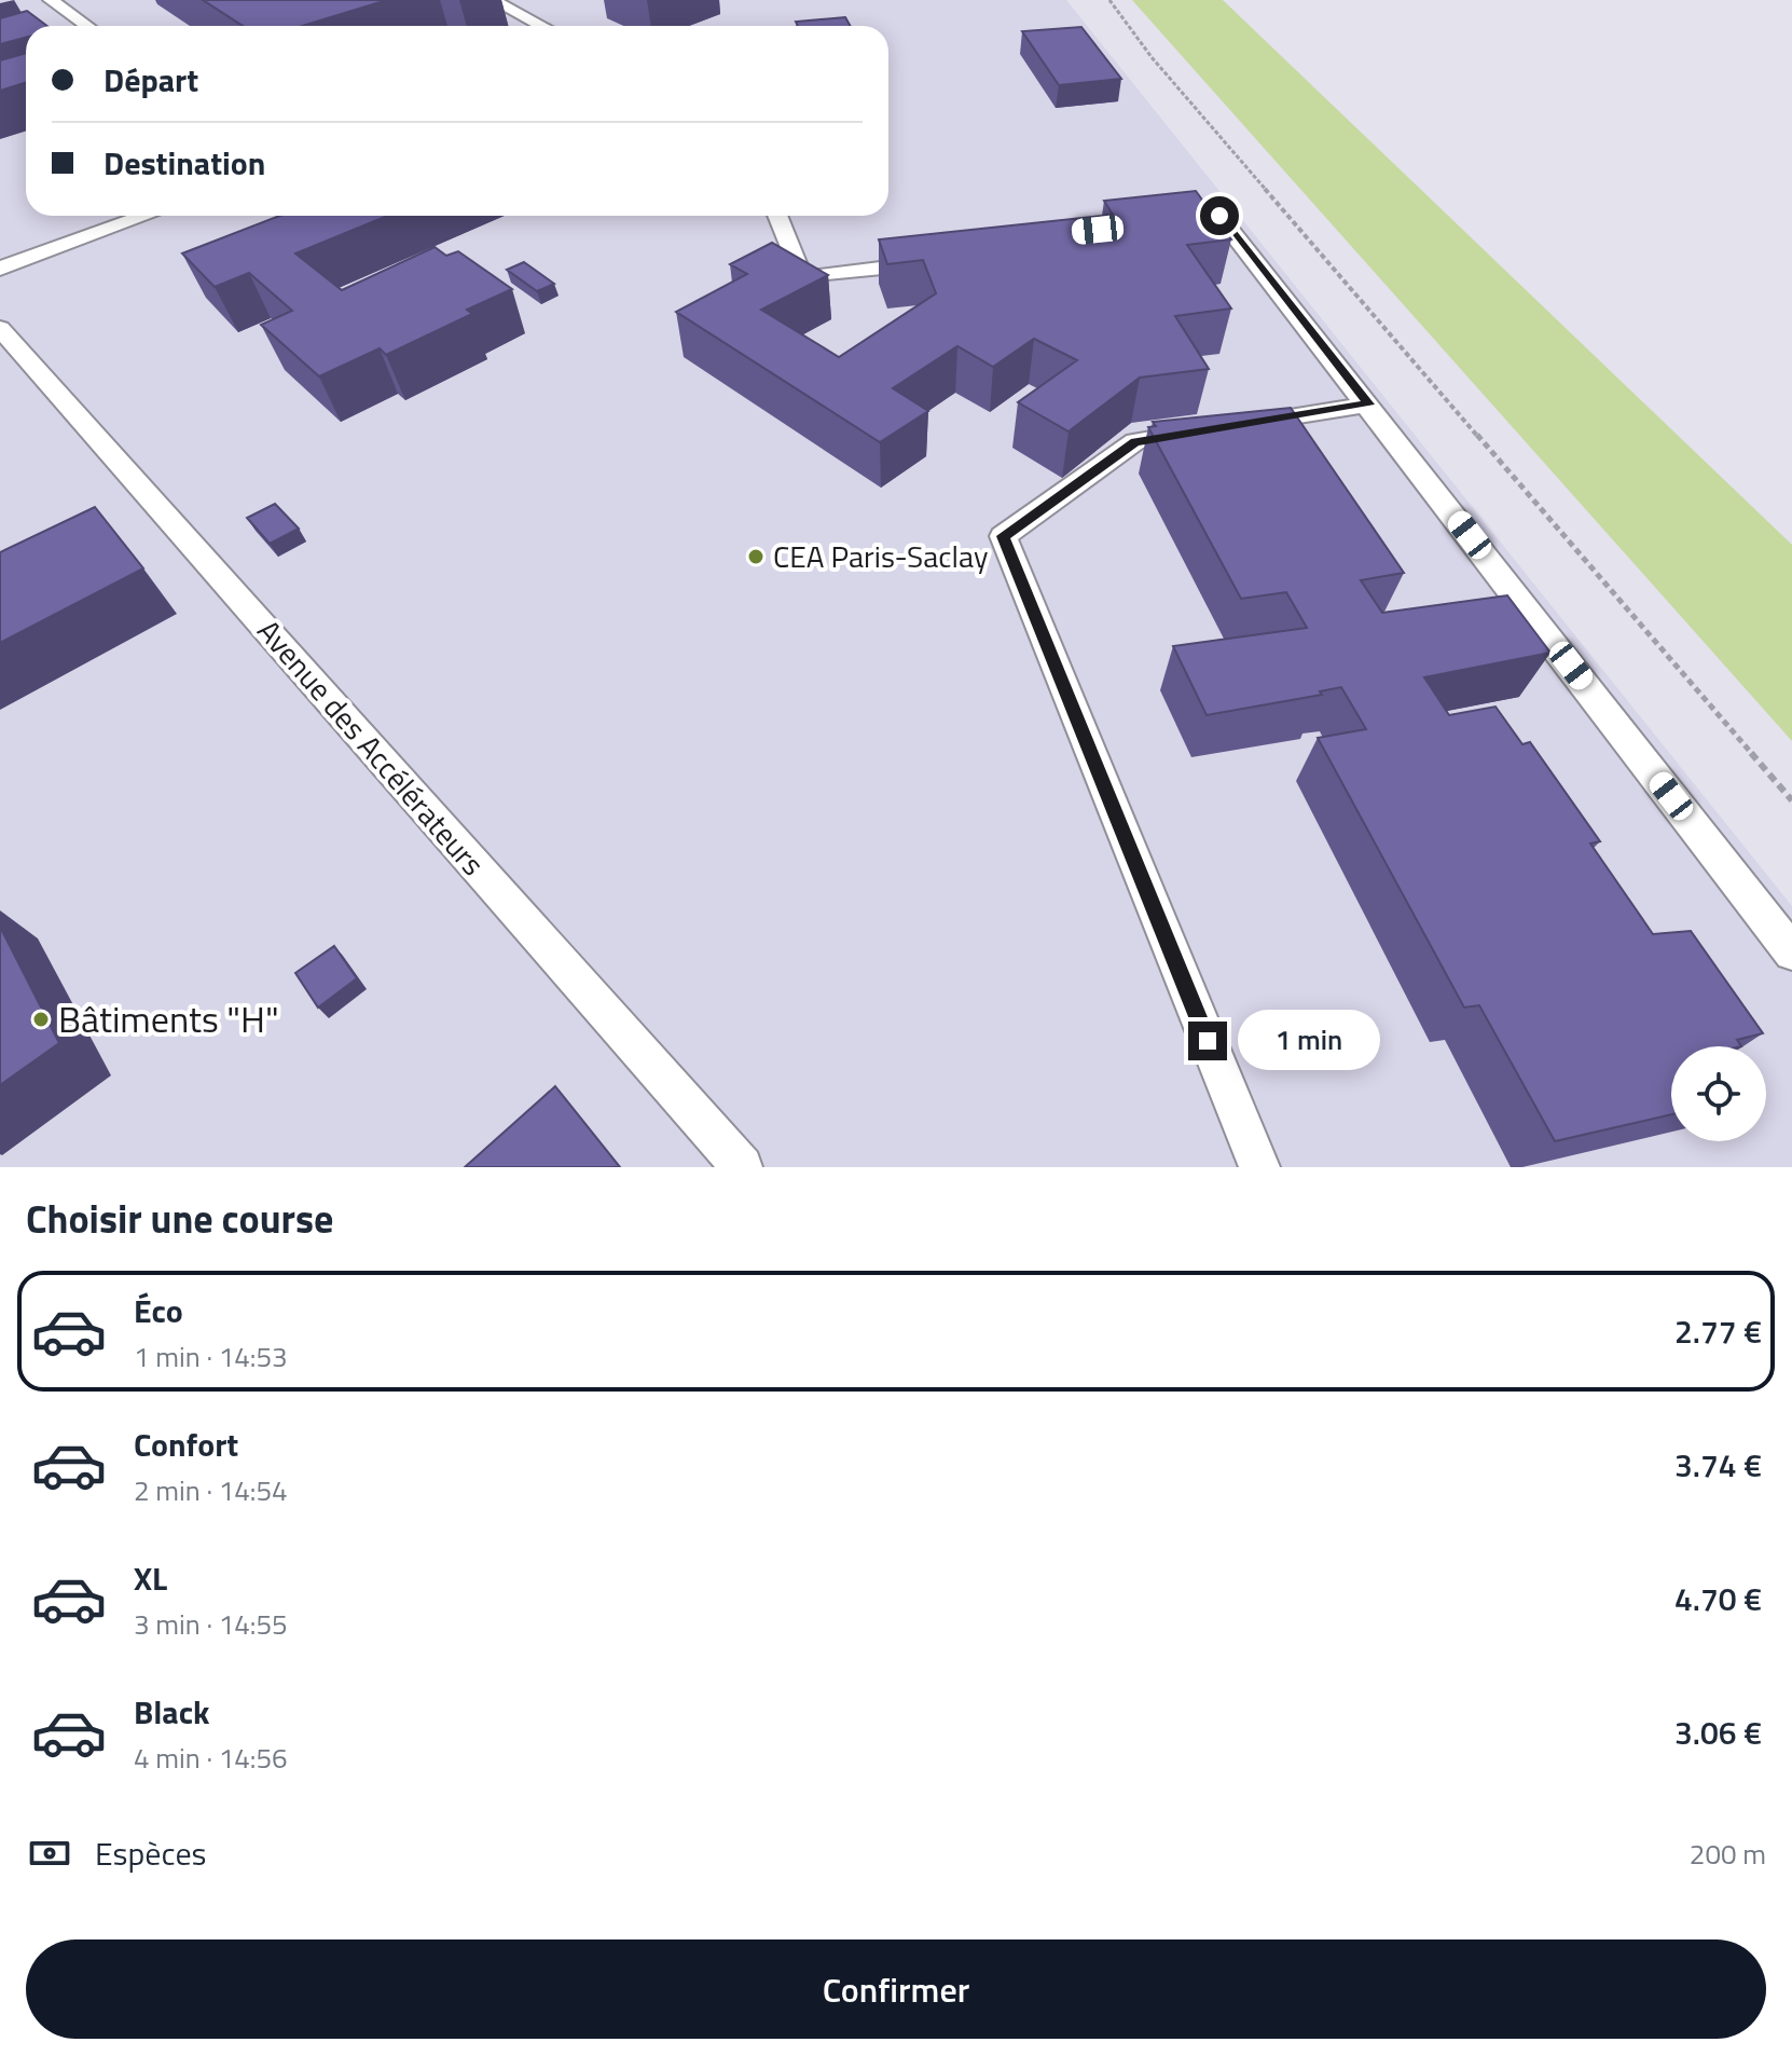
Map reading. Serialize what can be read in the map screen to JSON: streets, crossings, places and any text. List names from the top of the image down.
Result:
{
  "streets": {
    "lane": ["Avenue des Accélérateurs"]
  },
  "places": ["CEA Paris-Saclay", "Bâtiments \"H\""],
  "page": {
    "banner": ["Départ", "Destination"],
    "bubble": "1 min",
    "heading": "Choisir une course",
    "list": [
      {
        "name": "Éco",
        "note": "1 min · 14:53",
        "value": "2.77 €"
      },
      {
        "name": "Confort",
        "note": "2 min · 14:54",
        "value": "3.74 €"
      },
      {
        "name": "XL",
        "note": "3 min · 14:55",
        "value": "4.70 €"
      },
      {
        "name": "Black",
        "note": "4 min · 14:56",
        "value": "3.06 €"
      }
    ],
    "pay": ["Espèces", "200 m"],
    "buttons": "Confirmer"
  }
}
